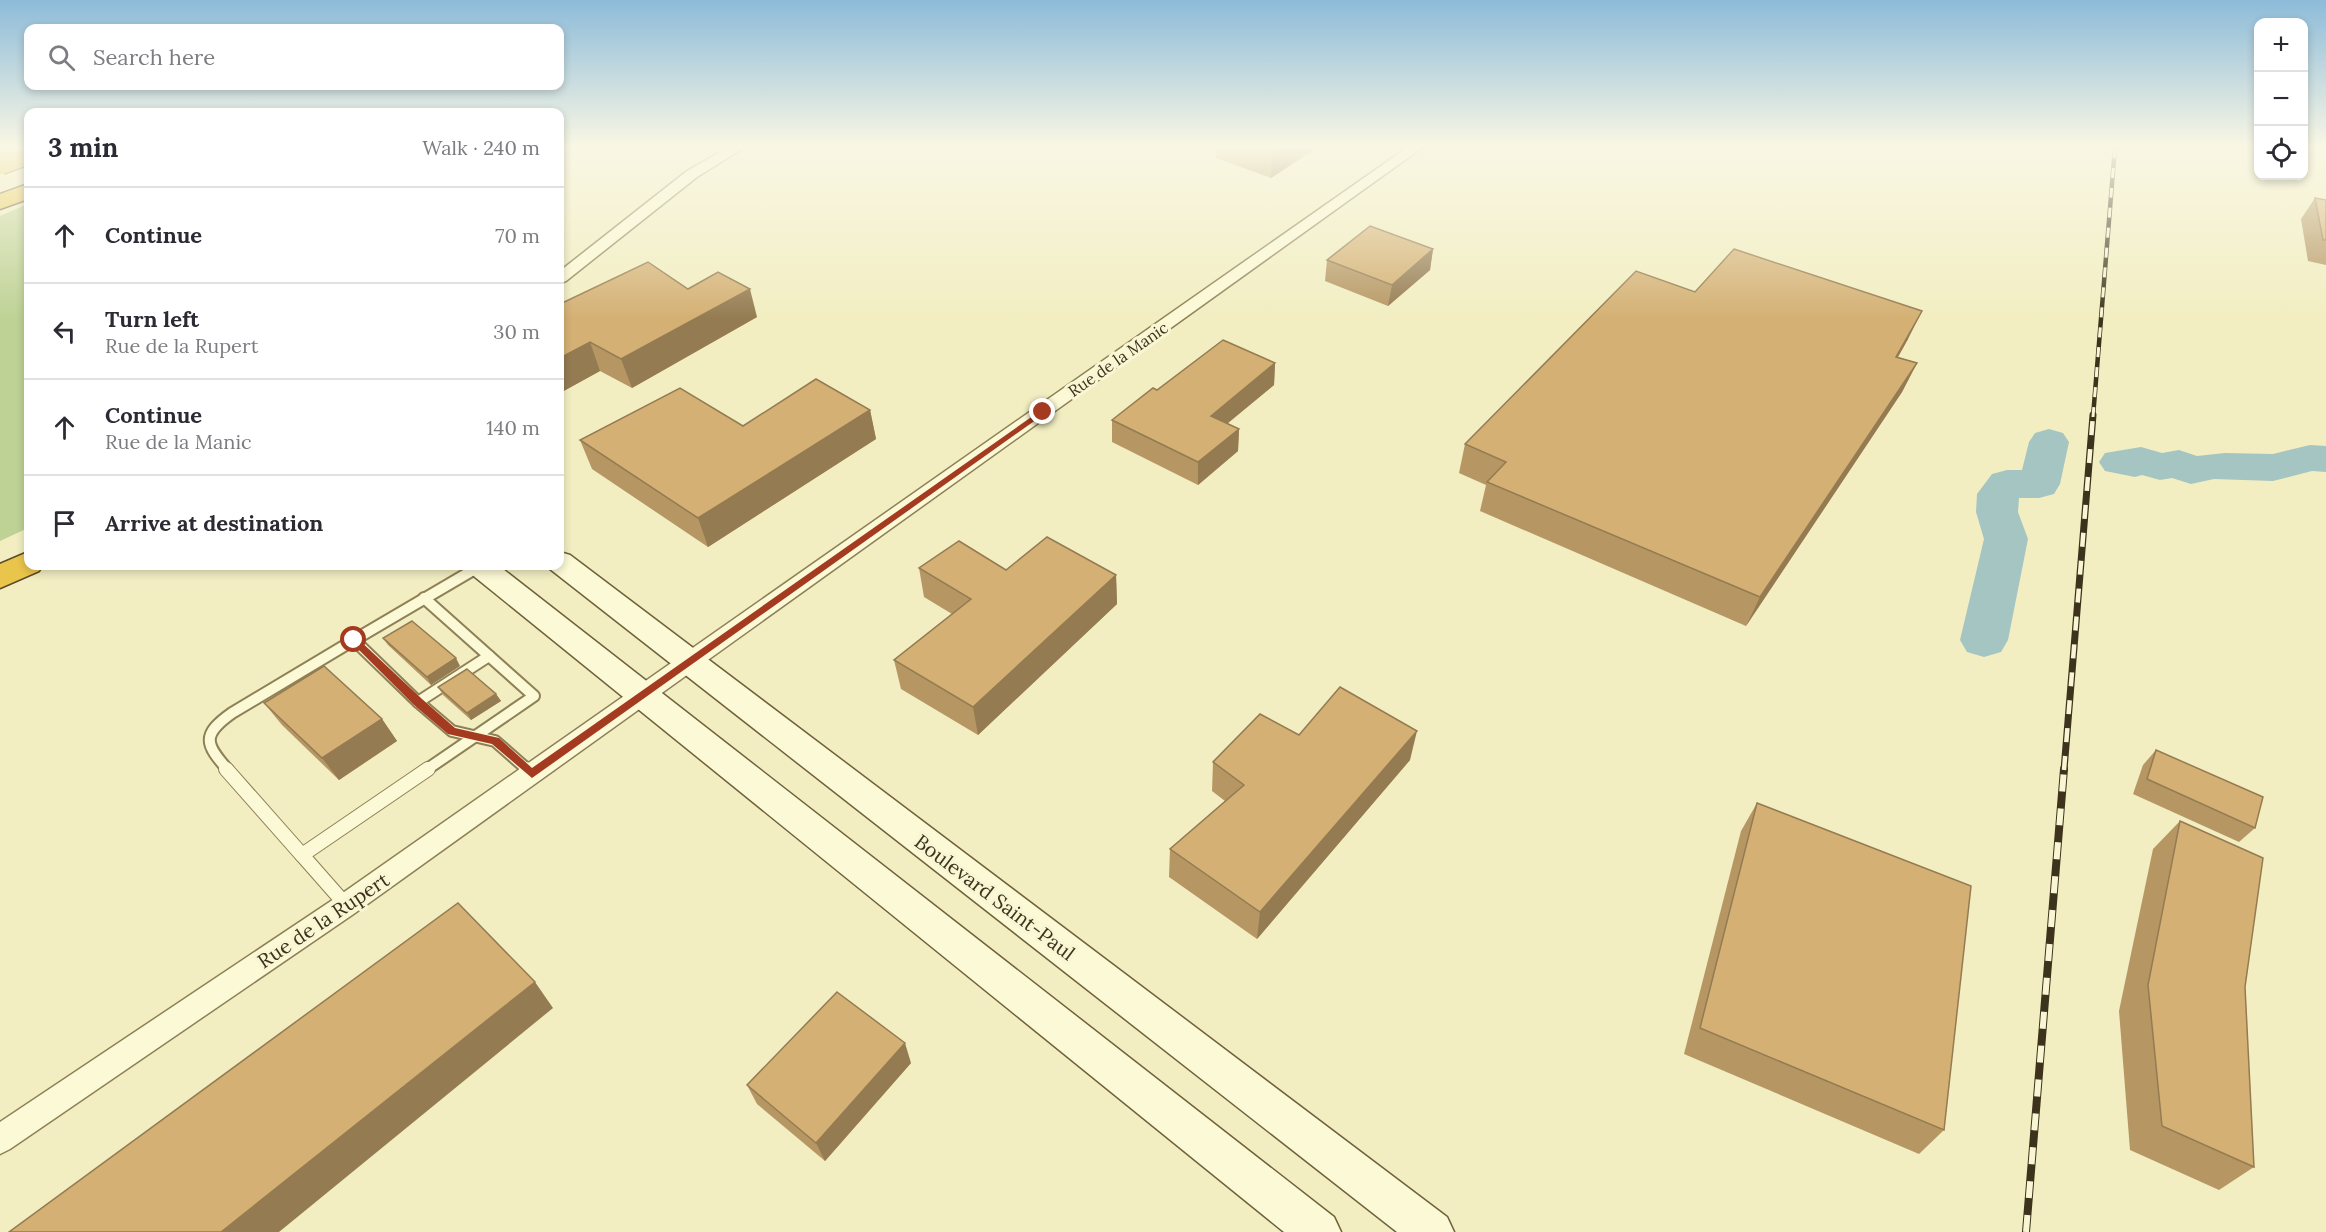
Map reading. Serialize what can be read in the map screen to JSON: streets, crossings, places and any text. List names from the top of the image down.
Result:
{
  "streets": {
    "main road": ["Boulevard Saint-Paul"],
    "street": ["Rue de la Manic", "Rue de la Rupert"]
  },
  "crossings": [
    ["Rue de la Manic", "Boulevard Saint-Paul"],
    ["Rue de la Manic", "Rue de la Rupert"]
  ],
  "page": {
    "map_buttons": ["+", "−"],
    "search": "Search here",
    "heading": ["3 min", "Walk · 240 m"],
    "list": [
      ["Continue", "70 m"],
      ["Turn left", "Rue de la Rupert", "30 m"],
      ["Continue", "Rue de la Manic", "140 m"],
      "Arrive at destination"
    ]
  }
}
